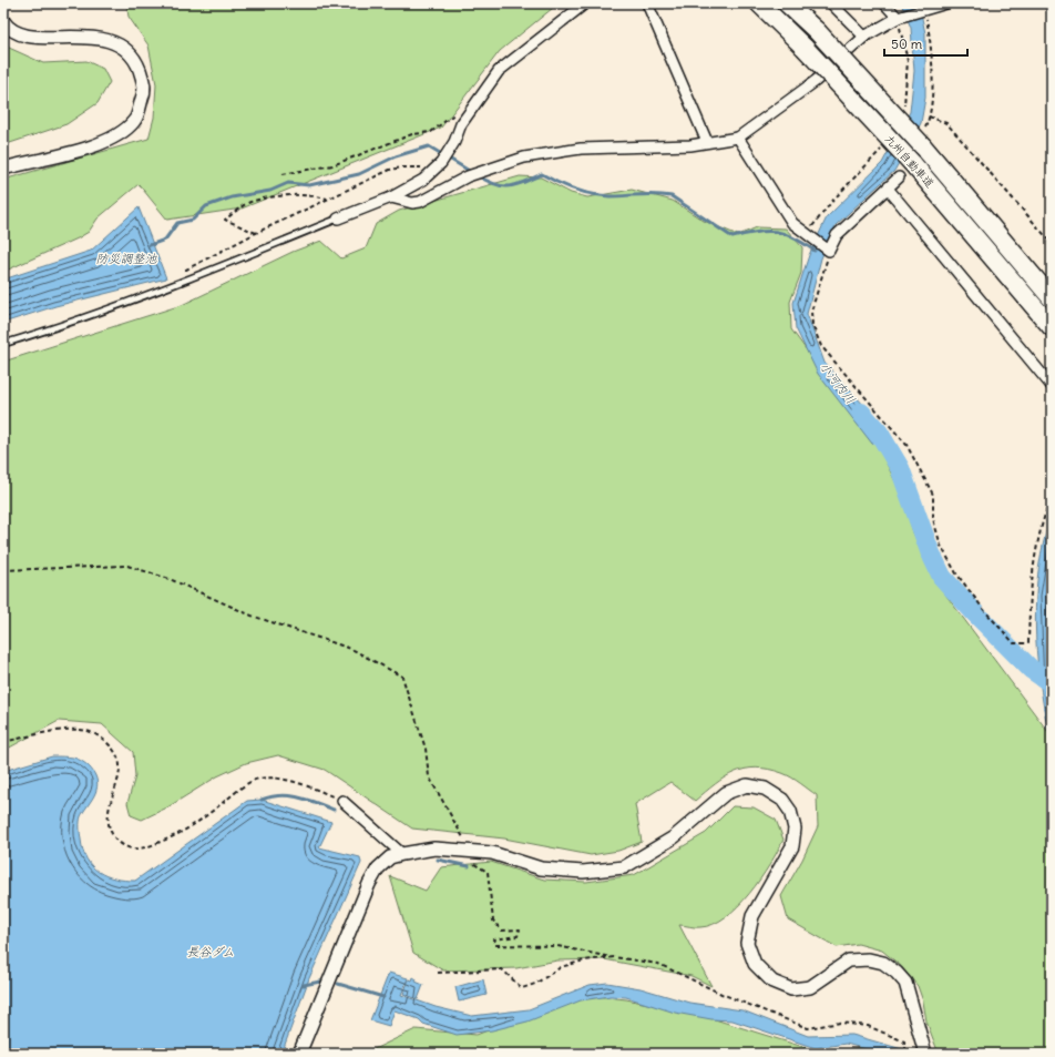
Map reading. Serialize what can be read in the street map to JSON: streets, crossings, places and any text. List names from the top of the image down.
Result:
{
  "streets": {
    "highway": ["九州自動車道"]
  },
  "water": ["防災調整池", "小河内川", "長谷ダム"],
  "scale_bar": "50 m"
}
